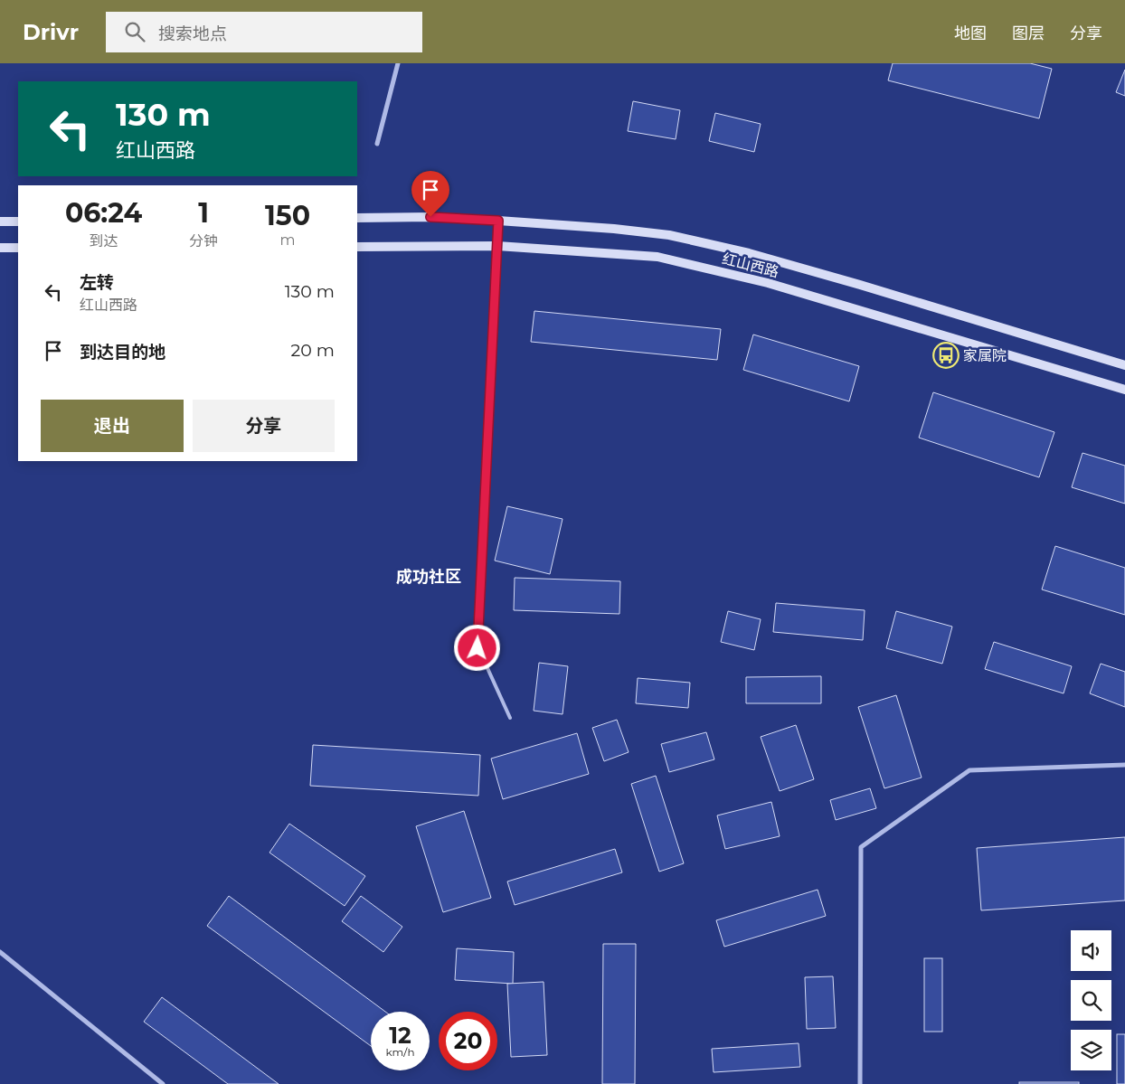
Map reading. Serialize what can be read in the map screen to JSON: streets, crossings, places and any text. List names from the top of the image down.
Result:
{
  "streets": {
    "main road": ["红山西路"]
  },
  "districts": ["成功社区"],
  "places": {
    "bus stop": ["家属院"]
  },
  "page": {
    "header": "Drivr",
    "search": "搜索地点",
    "nav": ["地图", "图层", "分享"],
    "turn": ["130 m", "红山西路"],
    "eta": [
      "06:24",
      "到达",
      "1",
      "分钟",
      "150",
      "m"
    ],
    "list": [
      {
        "name": "左转",
        "note": "红山西路",
        "value": "130 m"
      },
      {
        "name": "到达目的地",
        "value": "20 m"
      }
    ],
    "buttons": ["退出", "分享"],
    "speed": "12 km/h",
    "limit": "20"
  }
}
